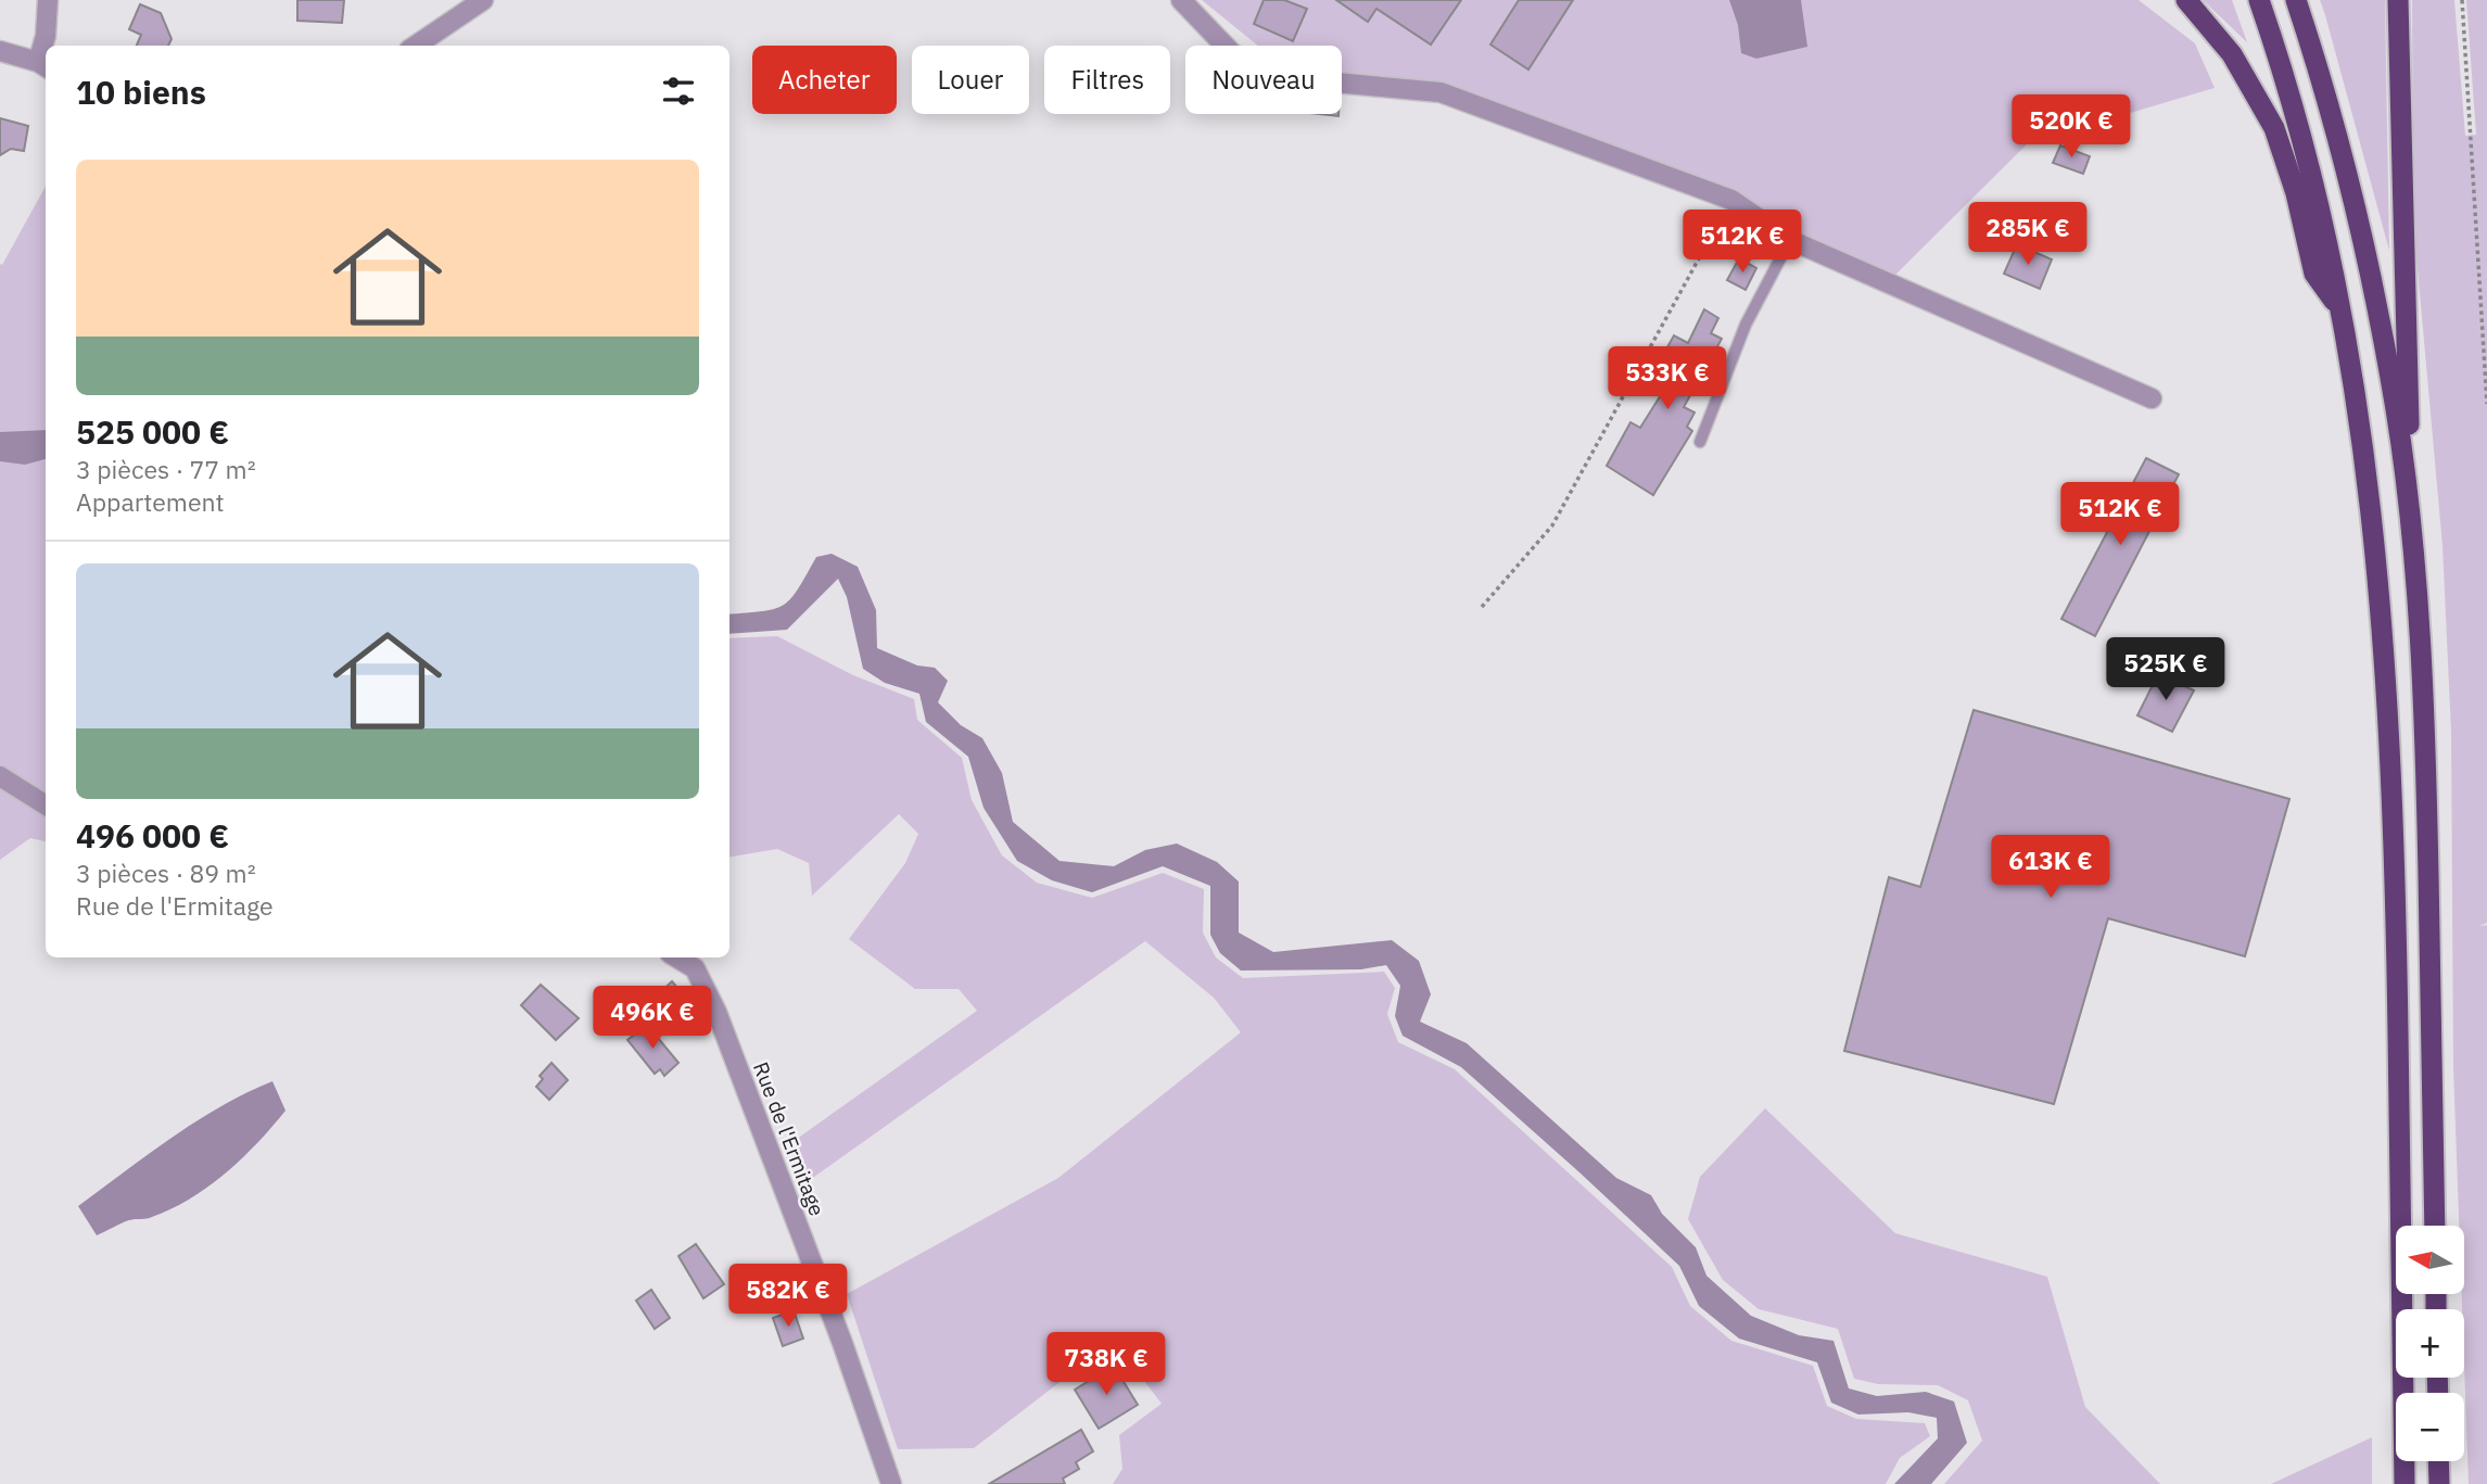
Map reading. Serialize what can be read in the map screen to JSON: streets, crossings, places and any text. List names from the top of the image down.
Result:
{
  "streets": {
    "street": ["Rue de l'Ermitage"]
  },
  "north": "left",
  "page": {
    "chip": [
      "Acheter",
      "Louer",
      "Filtres",
      "Nouveau"
    ],
    "heading": "10 biens",
    "price": [
      "520K €",
      "285K €",
      "512K €",
      "533K €",
      "512K €",
      "525K €",
      "613K €",
      "496K €",
      "582K €",
      "738K €"
    ],
    "list": [
      {
        "name": "525 000 €",
        "note": "3 pièces · 77 m² · Appartement"
      },
      {
        "name": "496 000 €",
        "note": "3 pièces · 89 m² · Rue de l'Ermitage"
      }
    ],
    "map_buttons": ["+", "−"]
  }
}
